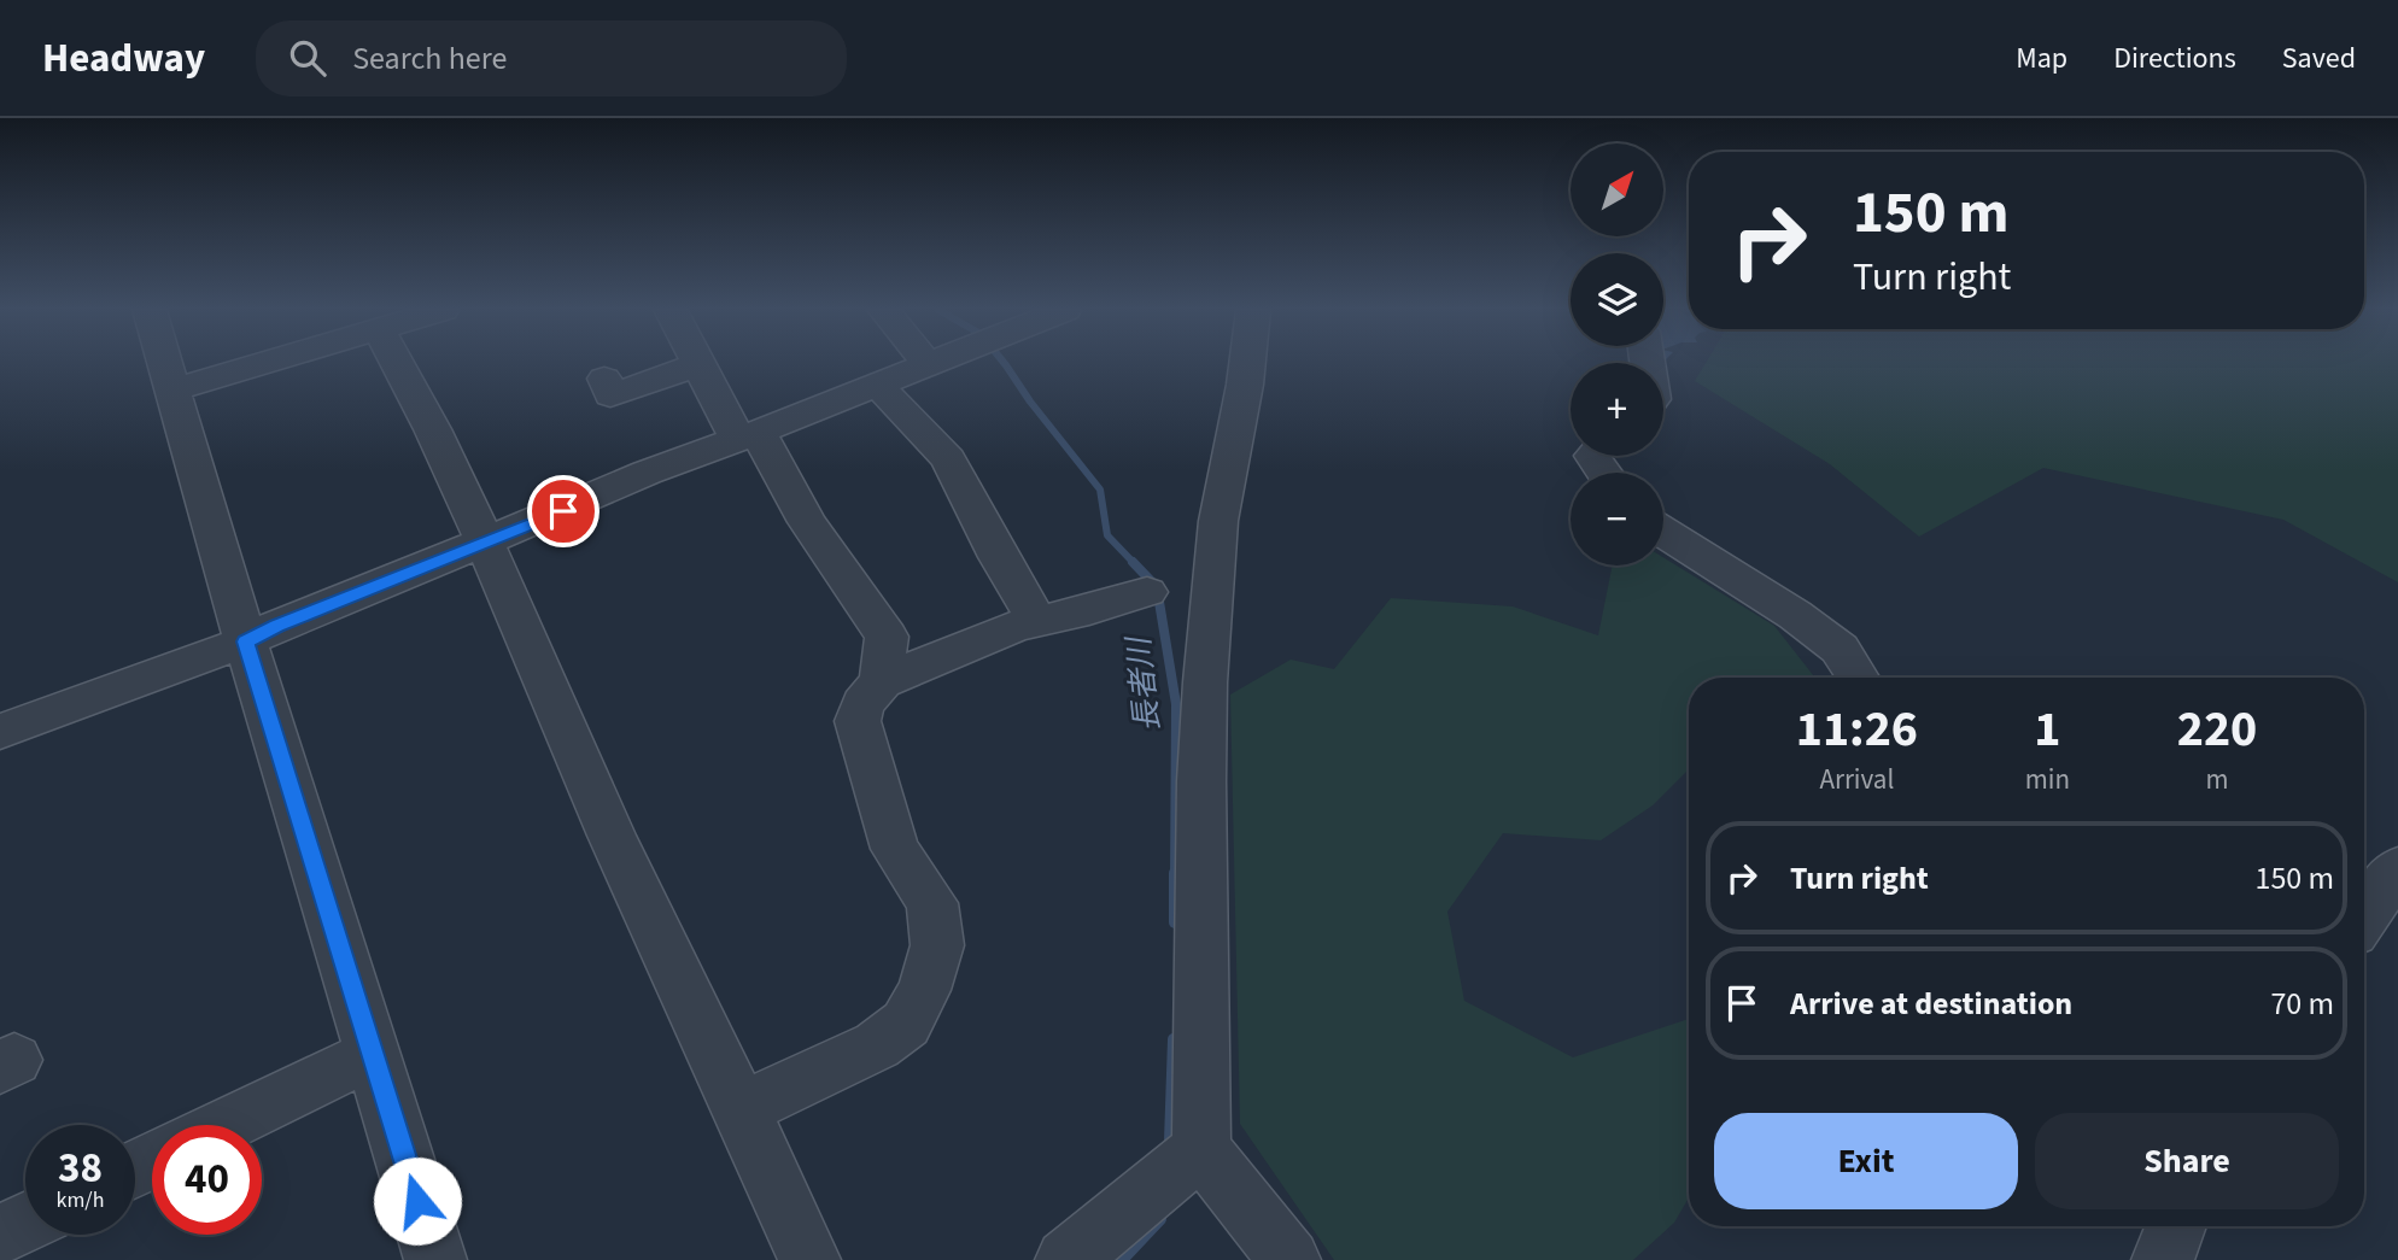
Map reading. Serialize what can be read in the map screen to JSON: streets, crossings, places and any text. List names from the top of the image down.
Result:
{
  "water": ["長者川"],
  "north": "top right",
  "page": {
    "header": "Headway",
    "search": "Search here",
    "nav": ["Map", "Directions", "Saved"],
    "map_buttons": ["+", "−"],
    "turn": ["150 m", "Turn right"],
    "eta": [
      "11:26",
      "Arrival",
      "1",
      "min",
      "220",
      "m"
    ],
    "list": [
      {
        "name": "Turn right",
        "value": "150 m"
      },
      {
        "name": "Arrive at destination",
        "value": "70 m"
      }
    ],
    "buttons": ["Exit", "Share"],
    "speed": "38 km/h",
    "limit": "40"
  }
}
